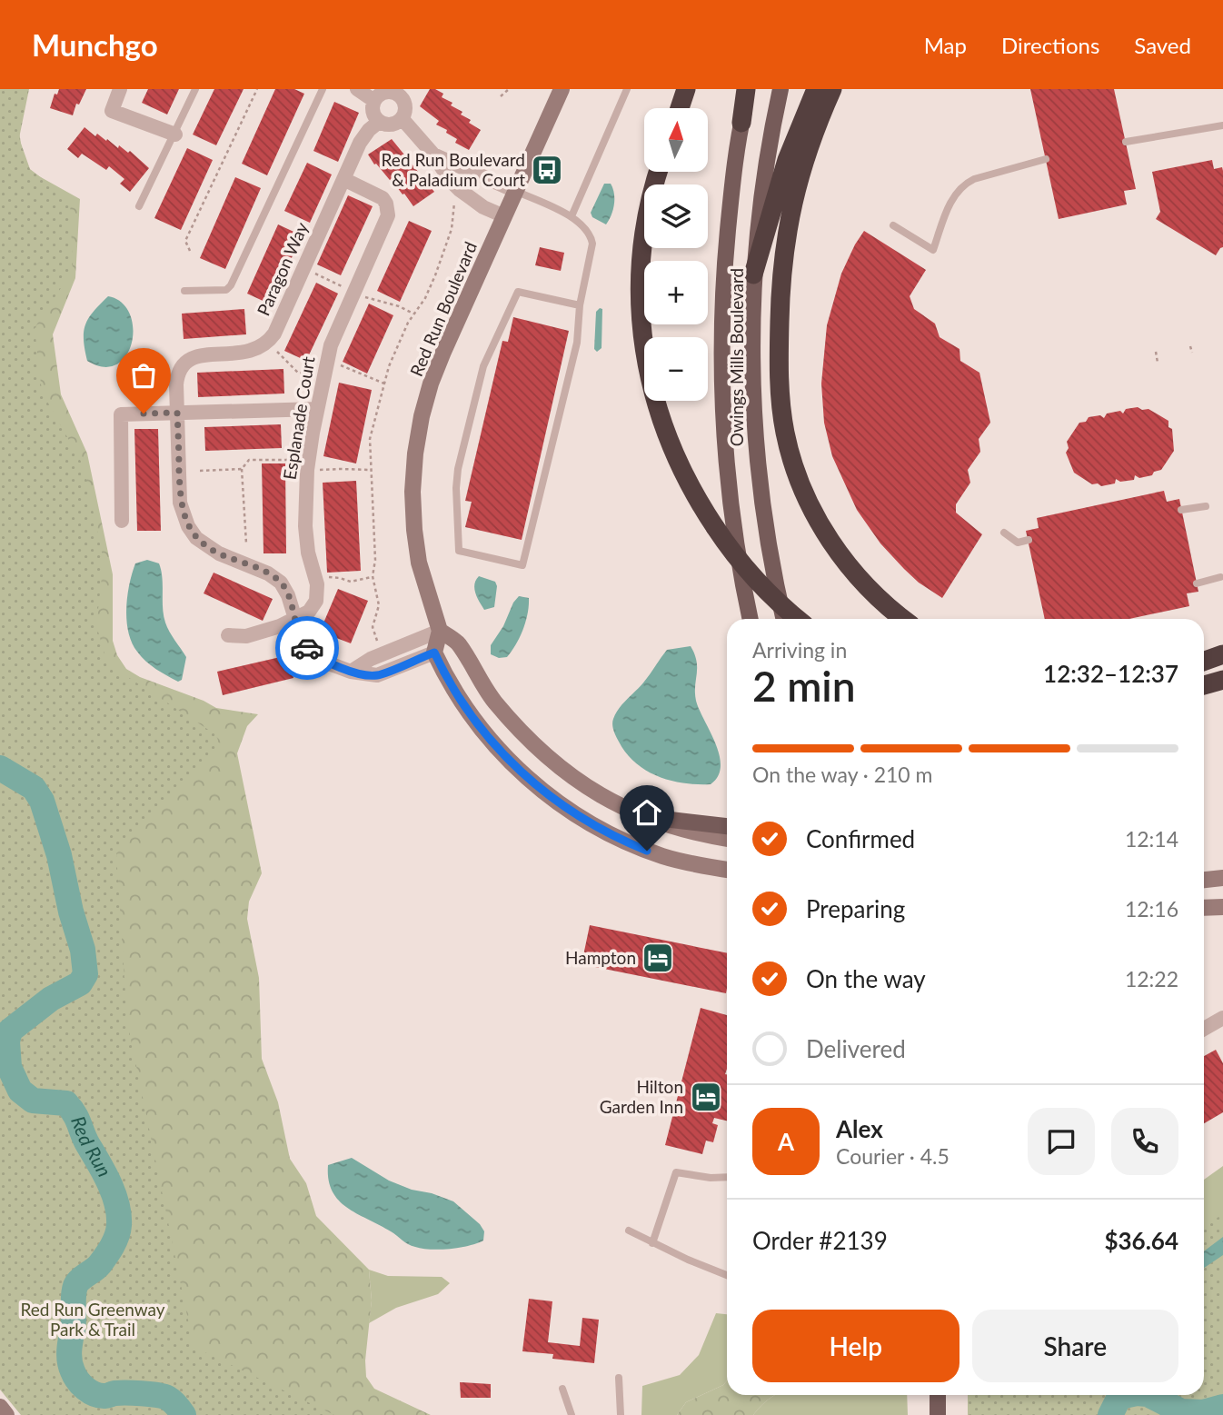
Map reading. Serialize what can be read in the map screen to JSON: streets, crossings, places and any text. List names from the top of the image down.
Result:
{
  "streets": {
    "main road": ["Red Run Boulevard", "Owings Mills Boulevard"],
    "street": ["Paragon Way", "Esplanade Court"]
  },
  "crossings": [
    ["Paragon Way", "Esplanade Court"]
  ],
  "water": ["Red Run"],
  "parks": ["Red Run Greenway Park & Trail"],
  "places": {
    "bus stop": ["Red Run Boulevard & Paladium Court"],
    "hotel": ["Hampton", "Hilton Garden Inn"]
  },
  "north": "top",
  "page": {
    "header": "Munchgo",
    "nav": ["Map", "Directions", "Saved"],
    "map_buttons": ["+", "−"],
    "heading": ["2 min", "Arriving in", "12:32–12:37"],
    "panel": [
      "Alex",
      "Courier · 4.5",
      "Order #2139",
      "$36.64"
    ],
    "bar": "On the way · 210 m",
    "list": [
      ["Confirmed", "12:14"],
      ["Preparing", "12:16"],
      ["On the way", "12:22"],
      "Delivered"
    ],
    "round": "A",
    "buttons": ["Help", "Share"]
  }
}
